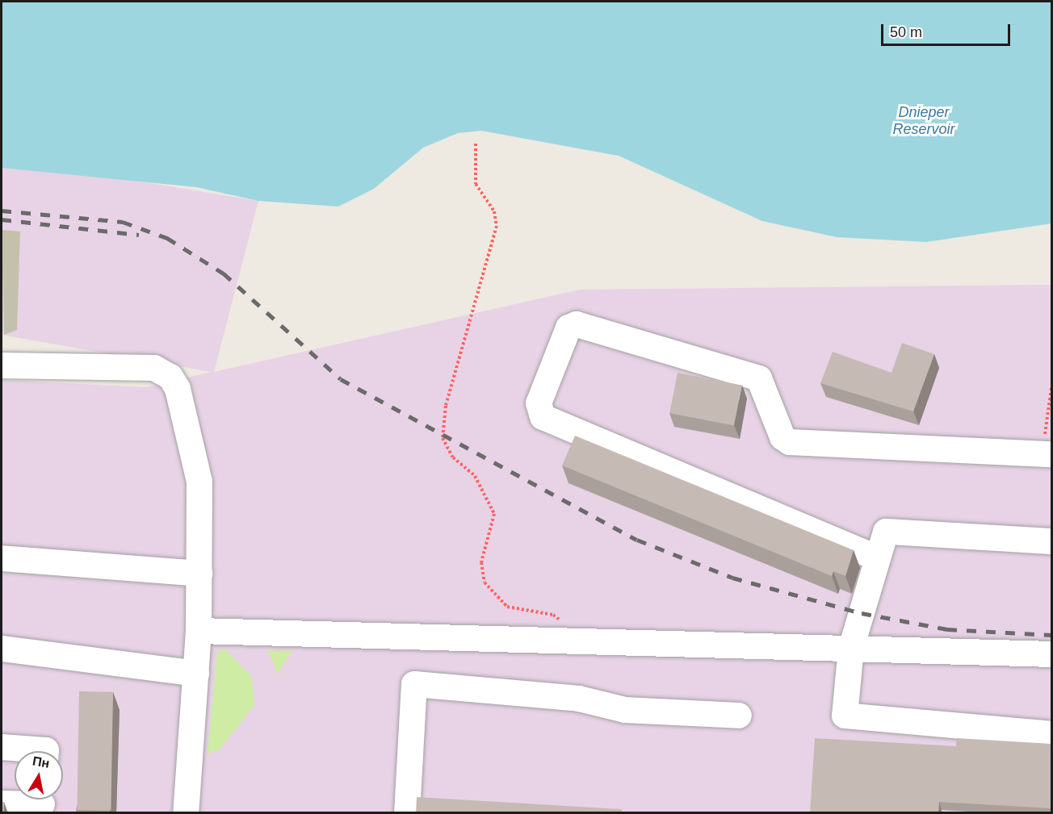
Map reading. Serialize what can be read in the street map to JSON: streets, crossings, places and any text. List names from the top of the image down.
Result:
{
  "water": ["Dnieper Reservoir"],
  "scale_bar": "50 m",
  "north": "top"
}
